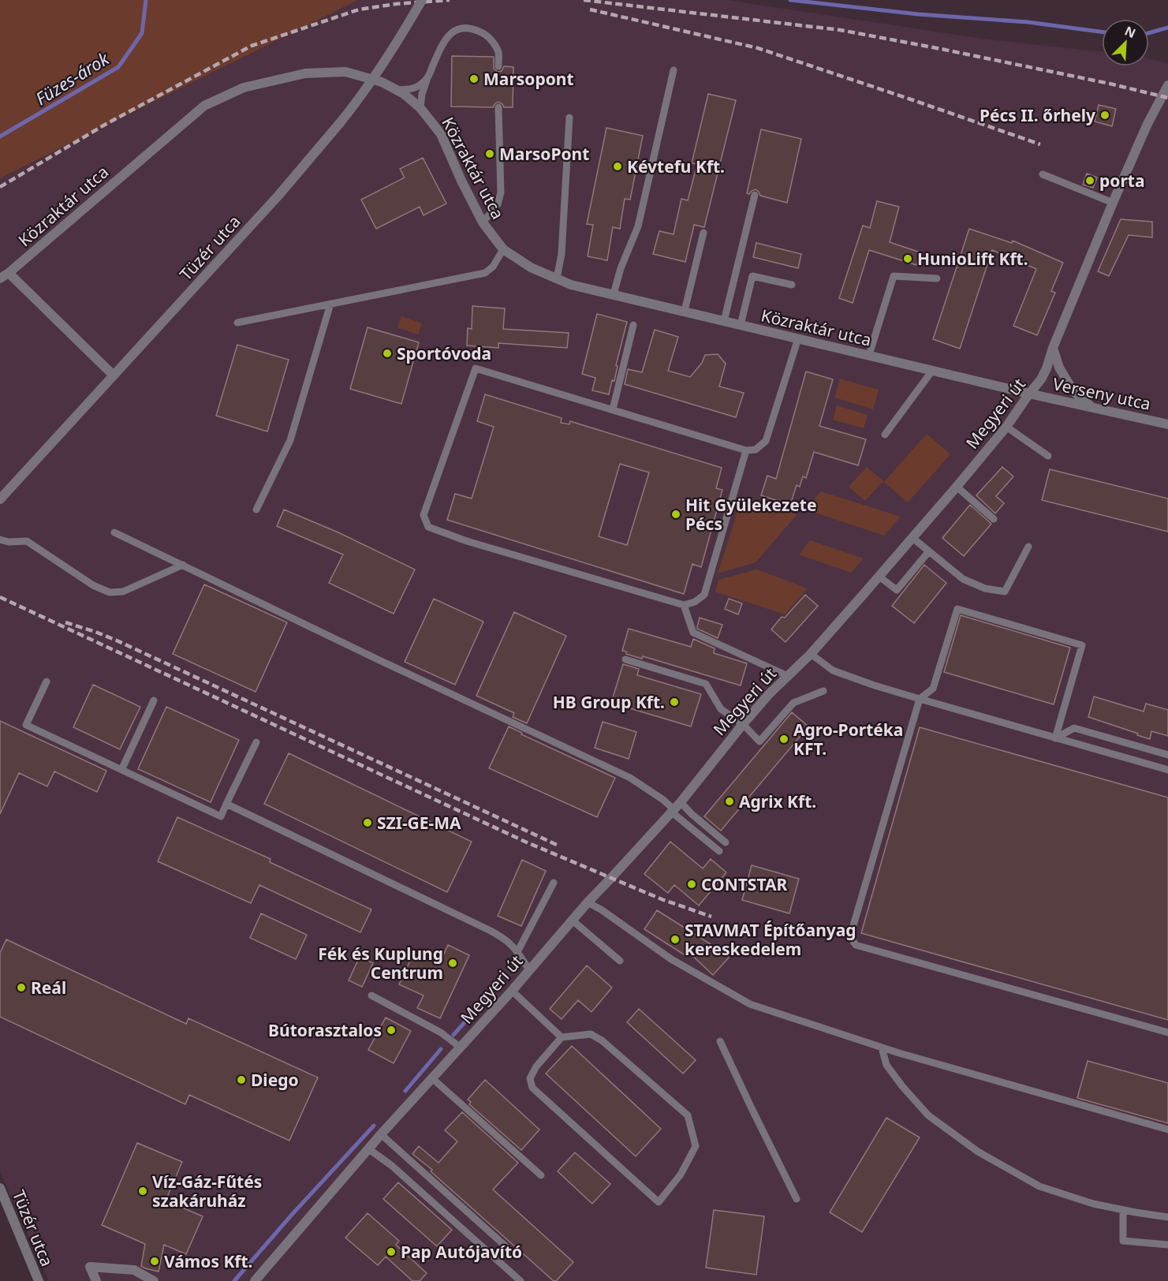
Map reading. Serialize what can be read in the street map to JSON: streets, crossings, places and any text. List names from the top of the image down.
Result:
{
  "streets": {
    "street": [
      "Közraktár utca",
      "Tüzér utca",
      "Verseny utca",
      "Megyeri út"
    ]
  },
  "crossings": [
    ["Közraktár utca", "Verseny utca"],
    ["Közraktár utca", "Megyeri út"],
    ["Verseny utca", "Megyeri út"]
  ],
  "water": ["Füzes-árok"],
  "places": [
    "Marsopont",
    "Pécs II. őrhely",
    "MarsoPont",
    "Kévtefu Kft.",
    "porta",
    "HunioLift Kft.",
    "Sportóvoda",
    "Hit Gyülekezete Pécs",
    "HB Group Kft.",
    "Agro-Portéka KFT.",
    "Agrix Kft.",
    "SZI-GE-MA",
    "CONTSTAR",
    "STAVMAT Építőanyag kereskedelem",
    "Fék és Kuplung Centrum",
    "Reál",
    "Bútorasztalos",
    "Diego",
    "Víz-Gáz-Fűtés szakáruház",
    "Pap Autójavító",
    "Vámos Kft."
  ],
  "north": "top right"
}
